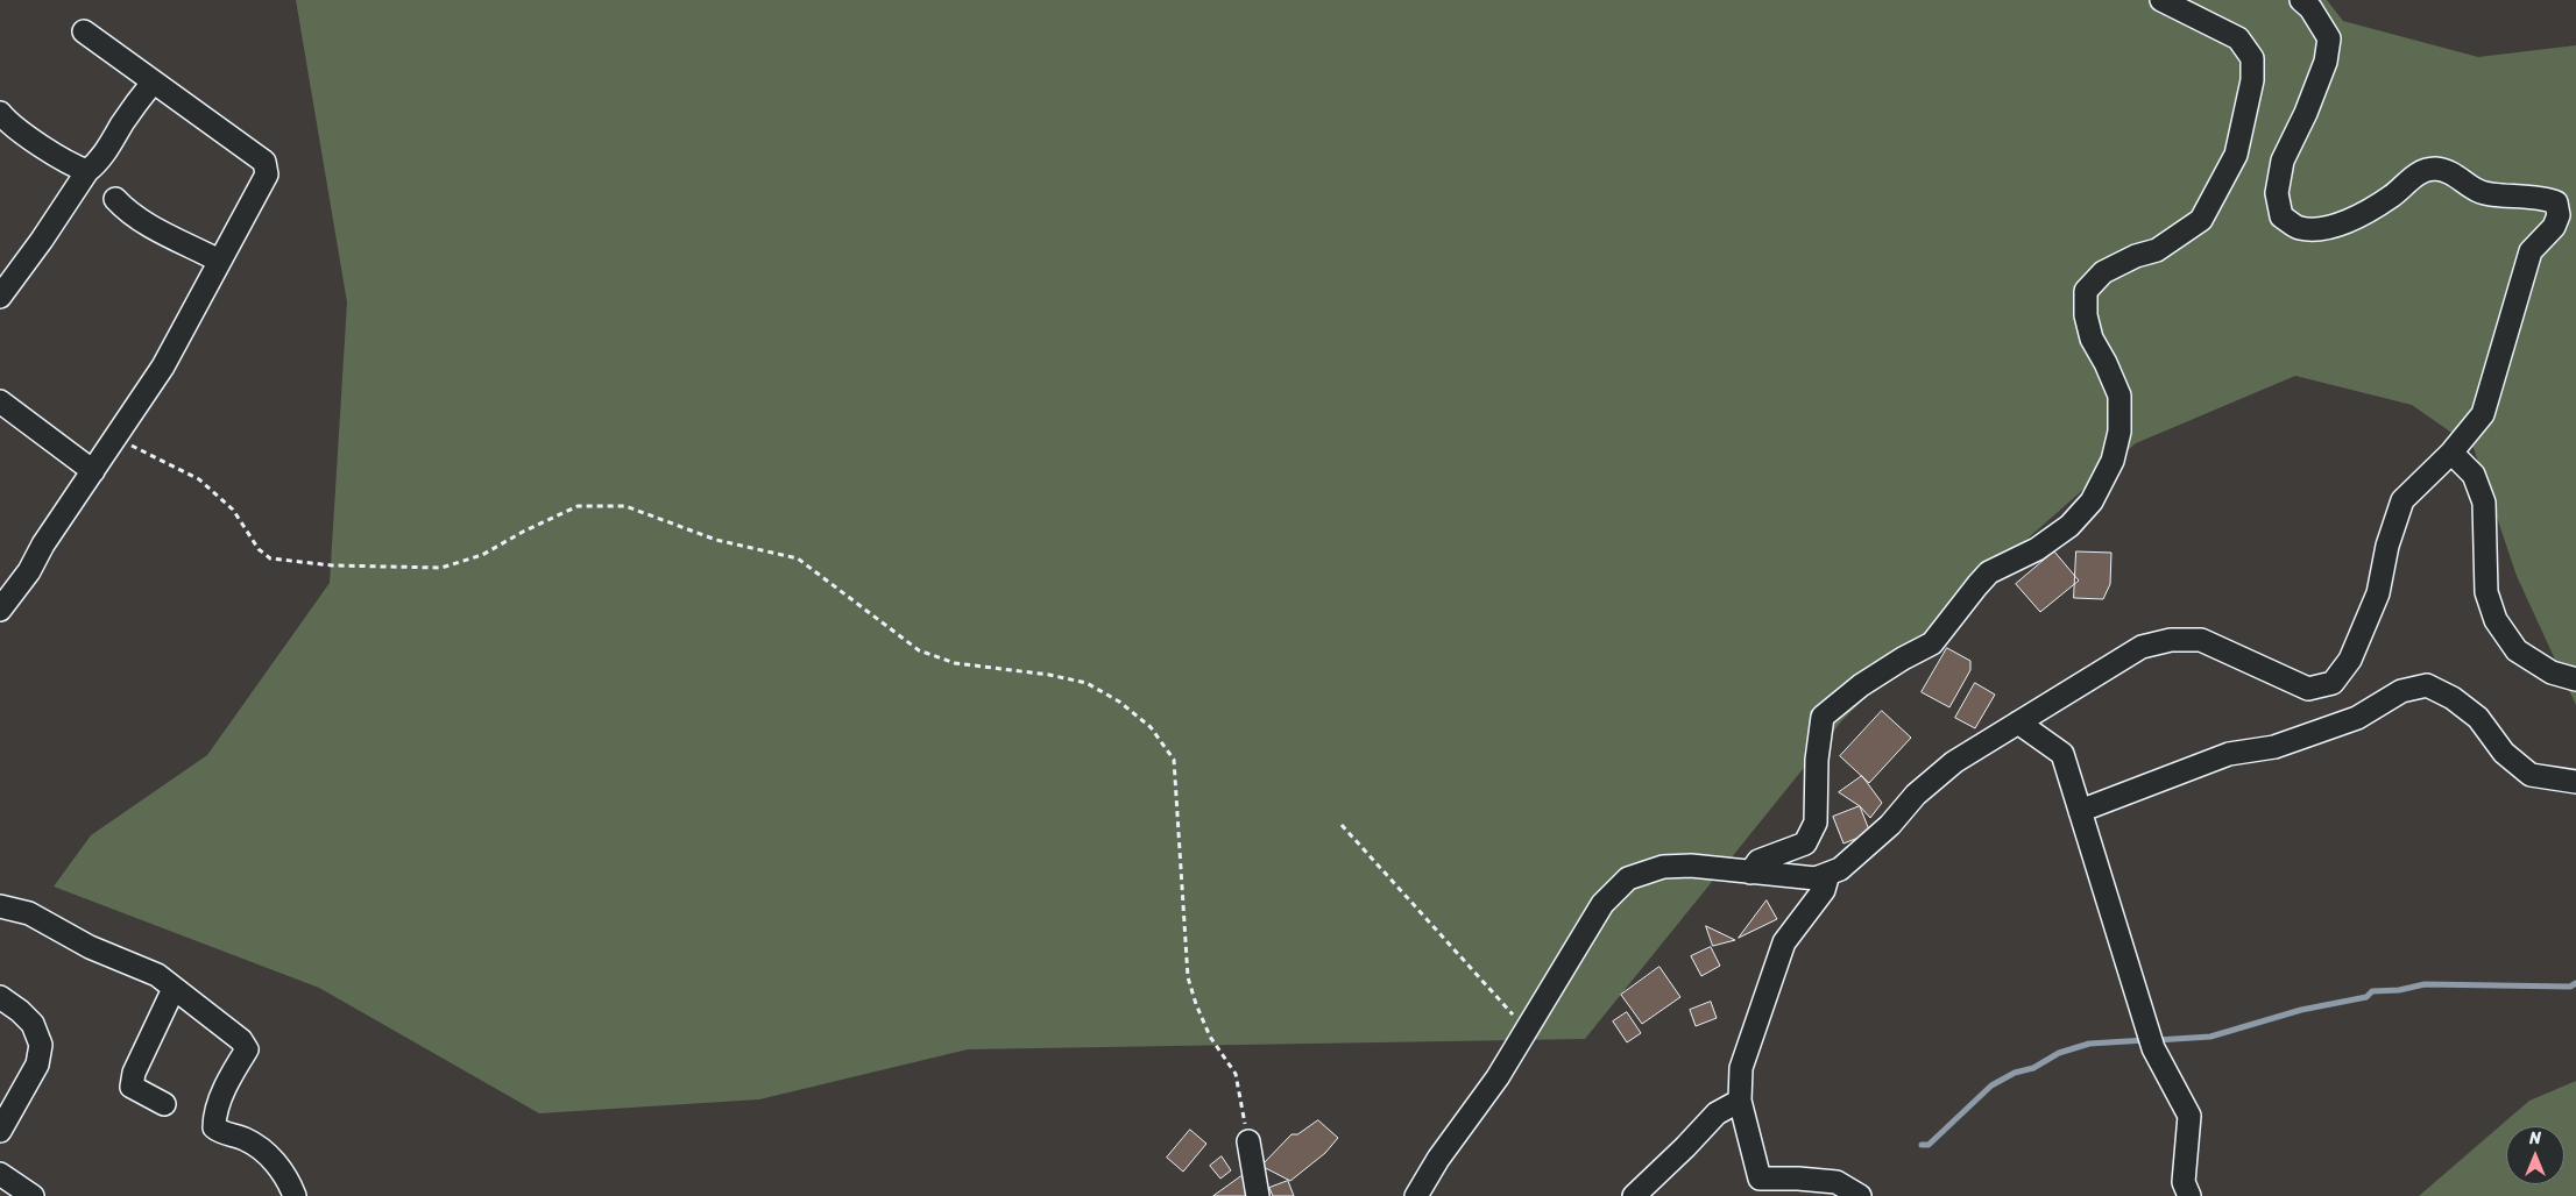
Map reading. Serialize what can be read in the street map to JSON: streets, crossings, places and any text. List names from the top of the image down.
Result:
{
  "north": "top"
}
